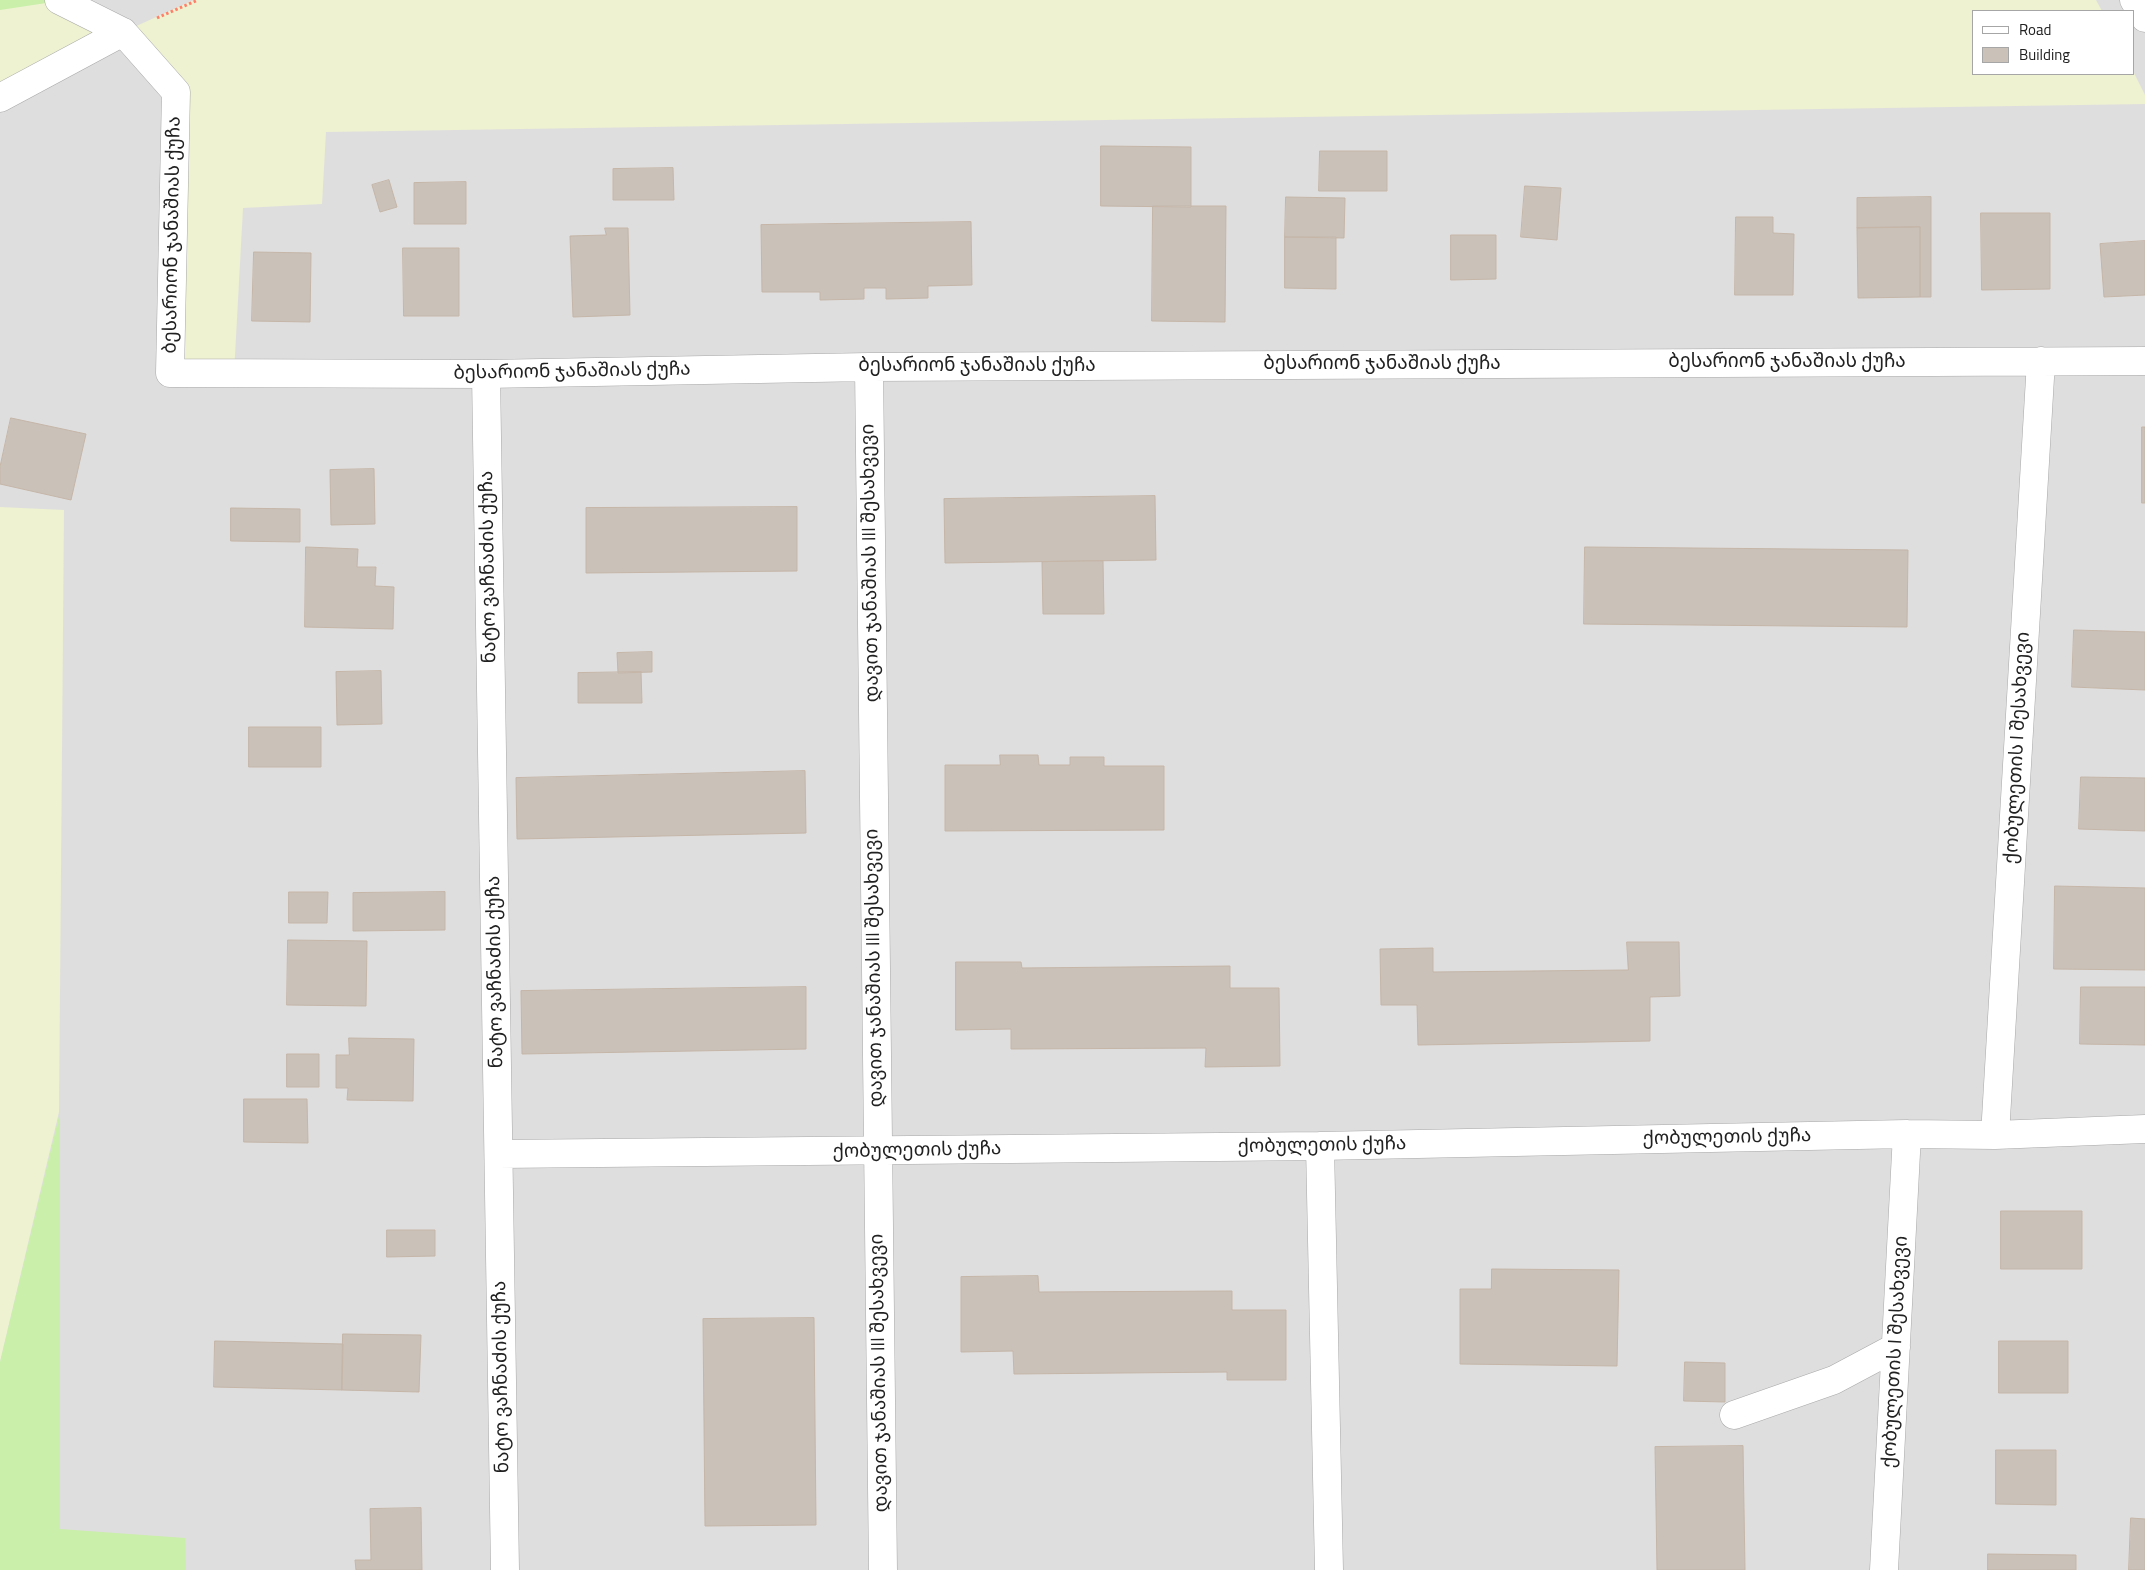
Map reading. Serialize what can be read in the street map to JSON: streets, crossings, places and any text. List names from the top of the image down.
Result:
{
  "streets": {
    "street": [
      "ბესარიონ ჯანაშიას ქუჩა",
      "დავით ჯანაშიას III შესახვევი",
      "ნატო ვაჩნაძის ქუჩა",
      "ქობულეთის I შესახვევი",
      "ქობულეთის ქუჩა"
    ]
  },
  "crossings": [
    ["ბესარიონ ჯანაშიას ქუჩა", "დავით ჯანაშიას III შესახვევი"],
    ["ბესარიონ ჯანაშიას ქუჩა", "ნატო ვაჩნაძის ქუჩა"],
    ["ბესარიონ ჯანაშიას ქუჩა", "ქობულეთის I შესახვევი"],
    ["დავით ჯანაშიას III შესახვევი", "ქობულეთის ქუჩა"],
    ["ნატო ვაჩნაძის ქუჩა", "ქობულეთის ქუჩა"],
    ["ქობულეთის I შესახვევი", "ქობულეთის ქუჩა"]
  ],
  "legend": ["Road", "Building"]
}
